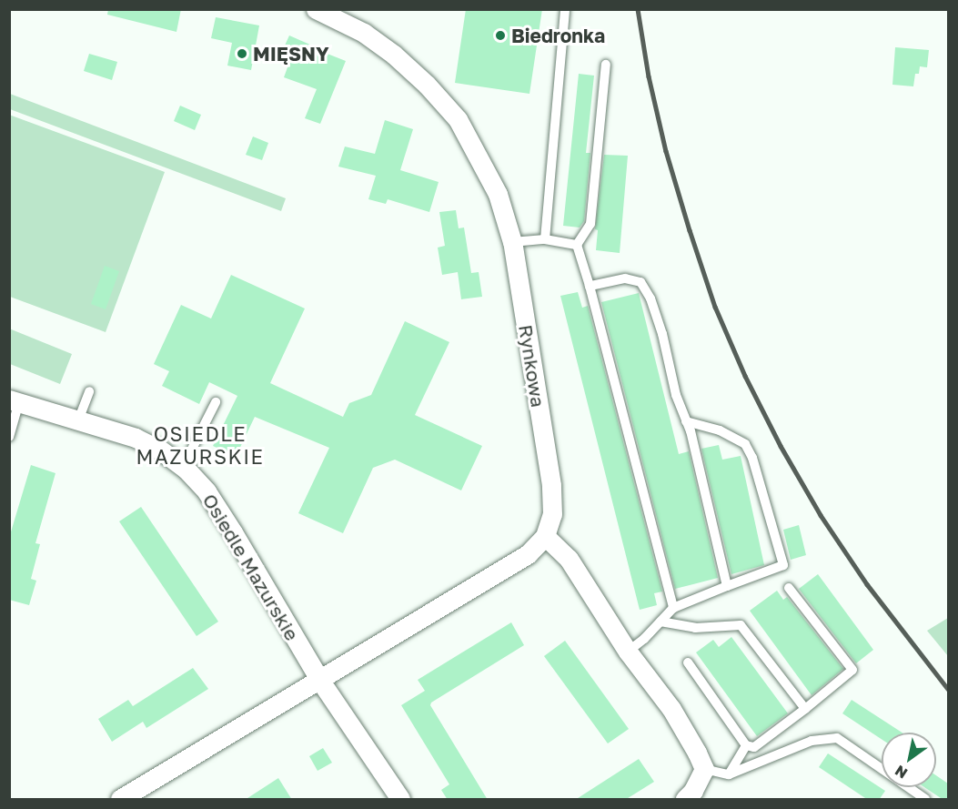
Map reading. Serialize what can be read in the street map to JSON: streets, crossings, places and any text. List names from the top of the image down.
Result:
{
  "streets": {
    "street": ["Rynkowa", "Osiedle Mazurskie"]
  },
  "crossings": [
    ["Rynkowa", "Osiedle Mazurskie"]
  ],
  "districts": ["OSIEDLE MAZURSKIE"],
  "places": ["Biedronka", "MIĘSNY"],
  "north": "bottom left"
}
